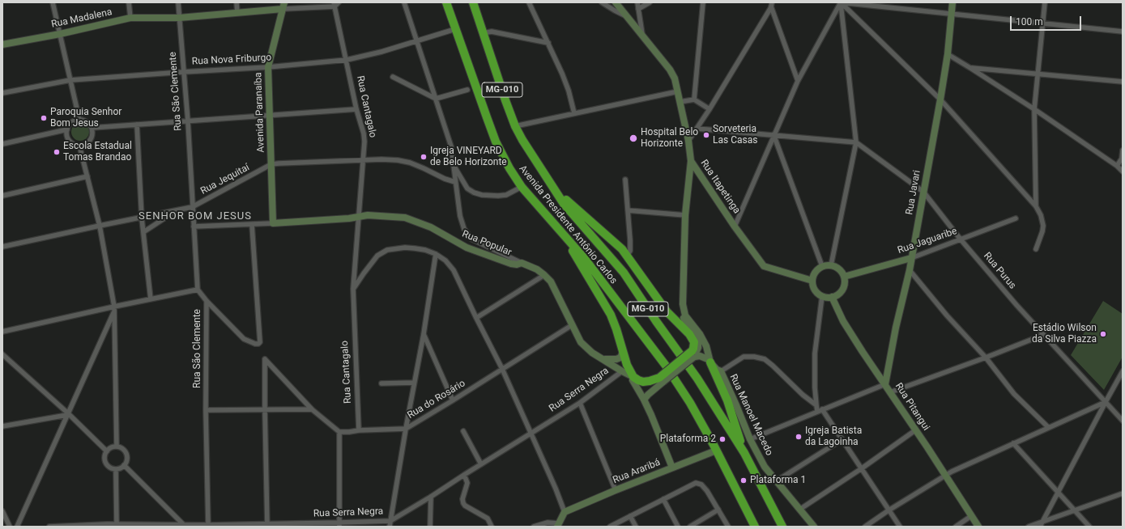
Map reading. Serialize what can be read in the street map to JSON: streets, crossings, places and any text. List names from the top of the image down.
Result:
{
  "streets": {
    "highway": ["MG-010", "Avenida Presidente Antônio Carlos"],
    "street": [
      "Rua Madalena",
      "Rua Nova Friburgo",
      "Rua São Clemente",
      "Rua Cantagalo",
      "Avenida Paranaíba",
      "Rua Jequitaí",
      "Rua Itapetinga",
      "Rua Javari",
      "Rua Jaguaribe",
      "Rua Popular",
      "Rua Purus",
      "Rua Serra Negra",
      "Rua do Rosário",
      "Rua Pitangui",
      "Rua Manoel Macedo",
      "Rua Araribá"
    ]
  },
  "crossings": [
    ["Rua Madalena", "Rua São Clemente"],
    ["Rua Madalena", "Rua Cantagalo"],
    ["Rua Madalena", "Avenida Paranaíba"],
    ["Rua Nova Friburgo", "Rua São Clemente"],
    ["Rua Nova Friburgo", "Rua Cantagalo"],
    ["Rua Nova Friburgo", "Avenida Paranaíba"],
    ["Rua Nova Friburgo", "Avenida Presidente Antônio Carlos"],
    ["Rua São Clemente", "Rua Jequitaí"],
    ["Rua São Clemente", "Rua Serra Negra"],
    ["Rua Cantagalo", "Rua Jequitaí"],
    ["Rua Cantagalo", "Rua Popular"],
    ["Rua Cantagalo", "Rua do Rosário"],
    ["Avenida Paranaíba", "Rua Jequitaí"],
    ["Rua Itapetinga", "Rua Jaguaribe"],
    ["Rua Itapetinga", "Rua Pitangui"],
    ["Rua Javari", "Rua Jaguaribe"],
    ["Rua Javari", "Rua Purus"],
    ["Rua Javari", "Rua Pitangui"],
    ["Avenida Presidente Antônio Carlos", "Rua Araribá"],
    ["Rua Jaguaribe", "Rua Purus"],
    ["Rua Jaguaribe", "Rua Pitangui"],
    ["Rua Popular", "Rua Serra Negra"],
    ["Rua Popular", "Rua do Rosário"],
    ["Rua Popular", "Rua Araribá"]
  ],
  "districts": ["SENHOR BOM JESUS"],
  "places": [
    "Paroquia Senhor Bom Jesus",
    "Sorveteria Las Casas",
    "Hospital Belo Horizonte",
    "Escola Estadual Tomas Brandao",
    "Igreja VINEYARD de Belo Horizonte",
    "Estádio Wilson da Silva Piazza",
    "Igreja Batista da Lagoinha",
    "Plataforma 2",
    "Plataforma 1"
  ],
  "scale_bar": "100 m"
}
